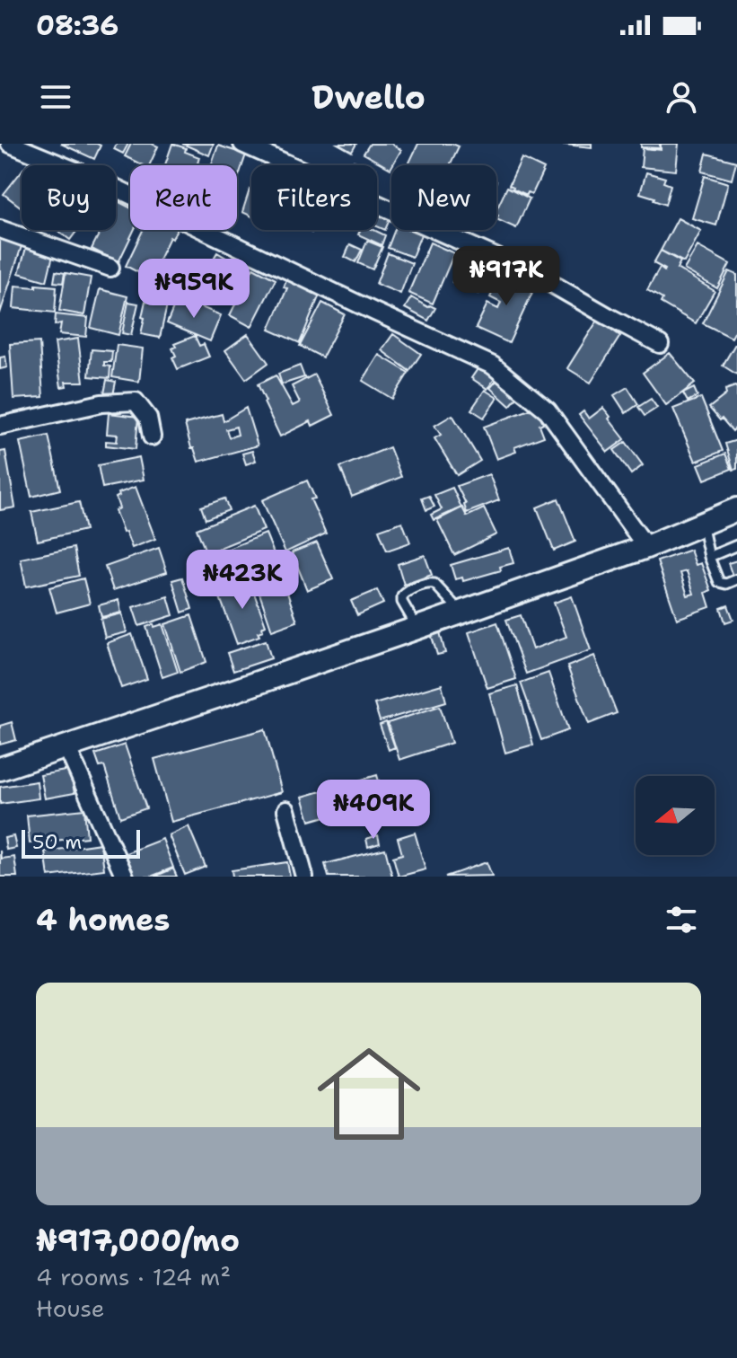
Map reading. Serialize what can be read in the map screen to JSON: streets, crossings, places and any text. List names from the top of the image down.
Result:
{
  "scale_bar": "50 m",
  "north": "left",
  "page": {
    "status": "08:36",
    "header": "Dwello",
    "chip": [
      "Buy",
      "Rent",
      "Filters",
      "New"
    ],
    "price": [
      "₦917K",
      "₦959K",
      "₦423K",
      "₦409K"
    ],
    "scale": "50 m",
    "heading": "4 homes",
    "list": [
      {
        "name": "₦917,000/mo",
        "note": "4 rooms · 124 m² · House"
      }
    ]
  }
}
